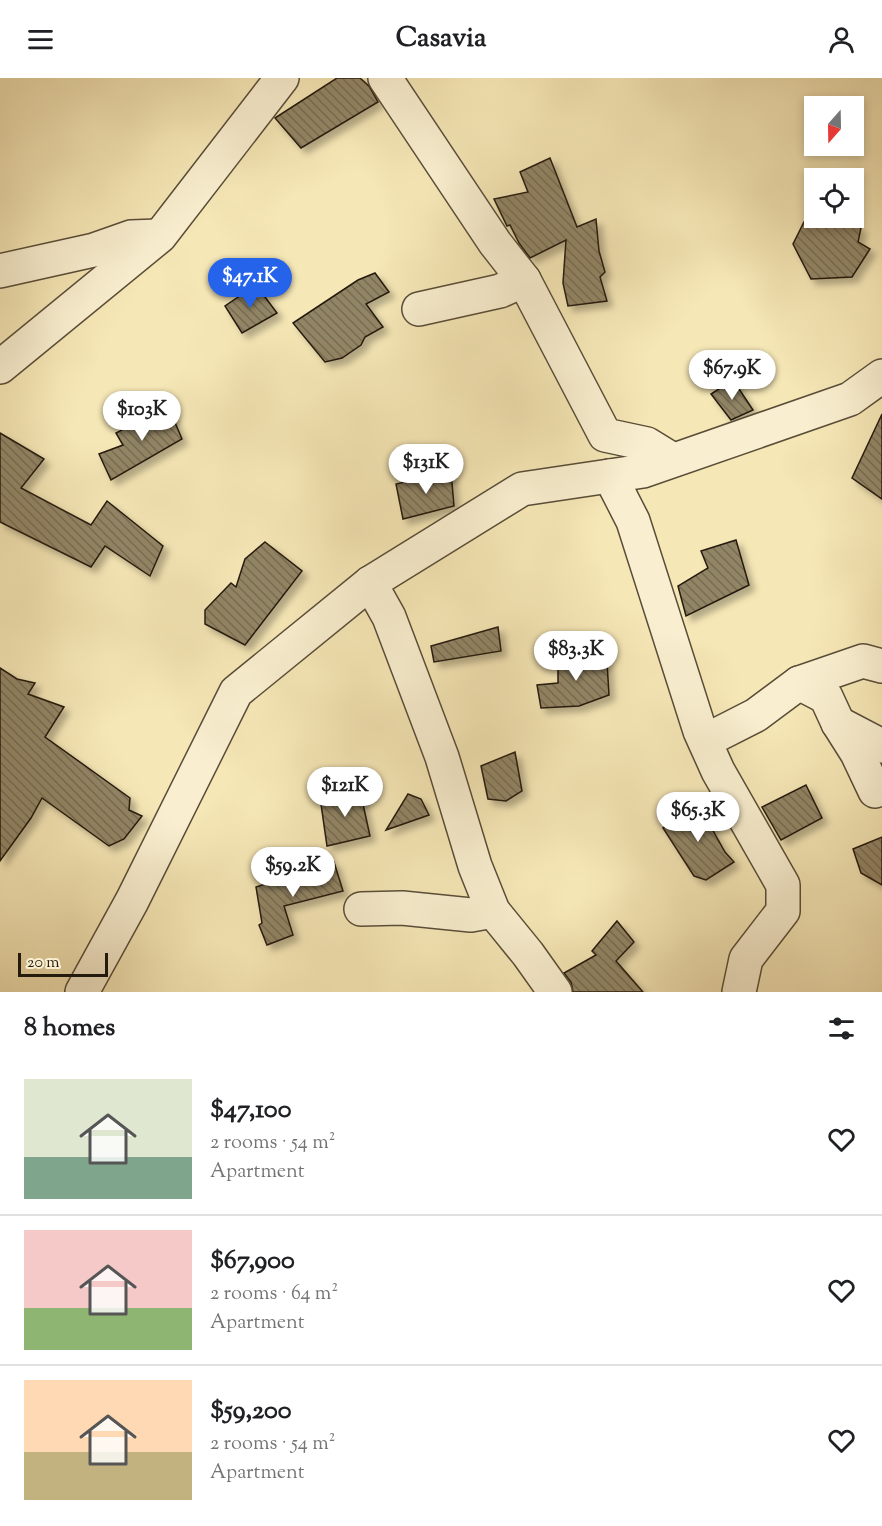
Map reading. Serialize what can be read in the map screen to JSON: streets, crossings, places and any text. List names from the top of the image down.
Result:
{
  "scale_bar": "20 m",
  "north": "bottom",
  "page": {
    "header": "Casavia",
    "price": [
      "$47.1K",
      "$67.9K",
      "$103K",
      "$131K",
      "$83.3K",
      "$121K",
      "$65.3K",
      "$59.2K"
    ],
    "scale": "20 m",
    "heading": "8 homes",
    "list": [
      {
        "name": "$47,100",
        "note": "2 rooms · 54 m² · Apartment"
      },
      {
        "name": "$67,900",
        "note": "2 rooms · 64 m² · Apartment"
      },
      {
        "name": "$59,200",
        "note": "2 rooms · 54 m² · Apartment"
      }
    ]
  }
}
